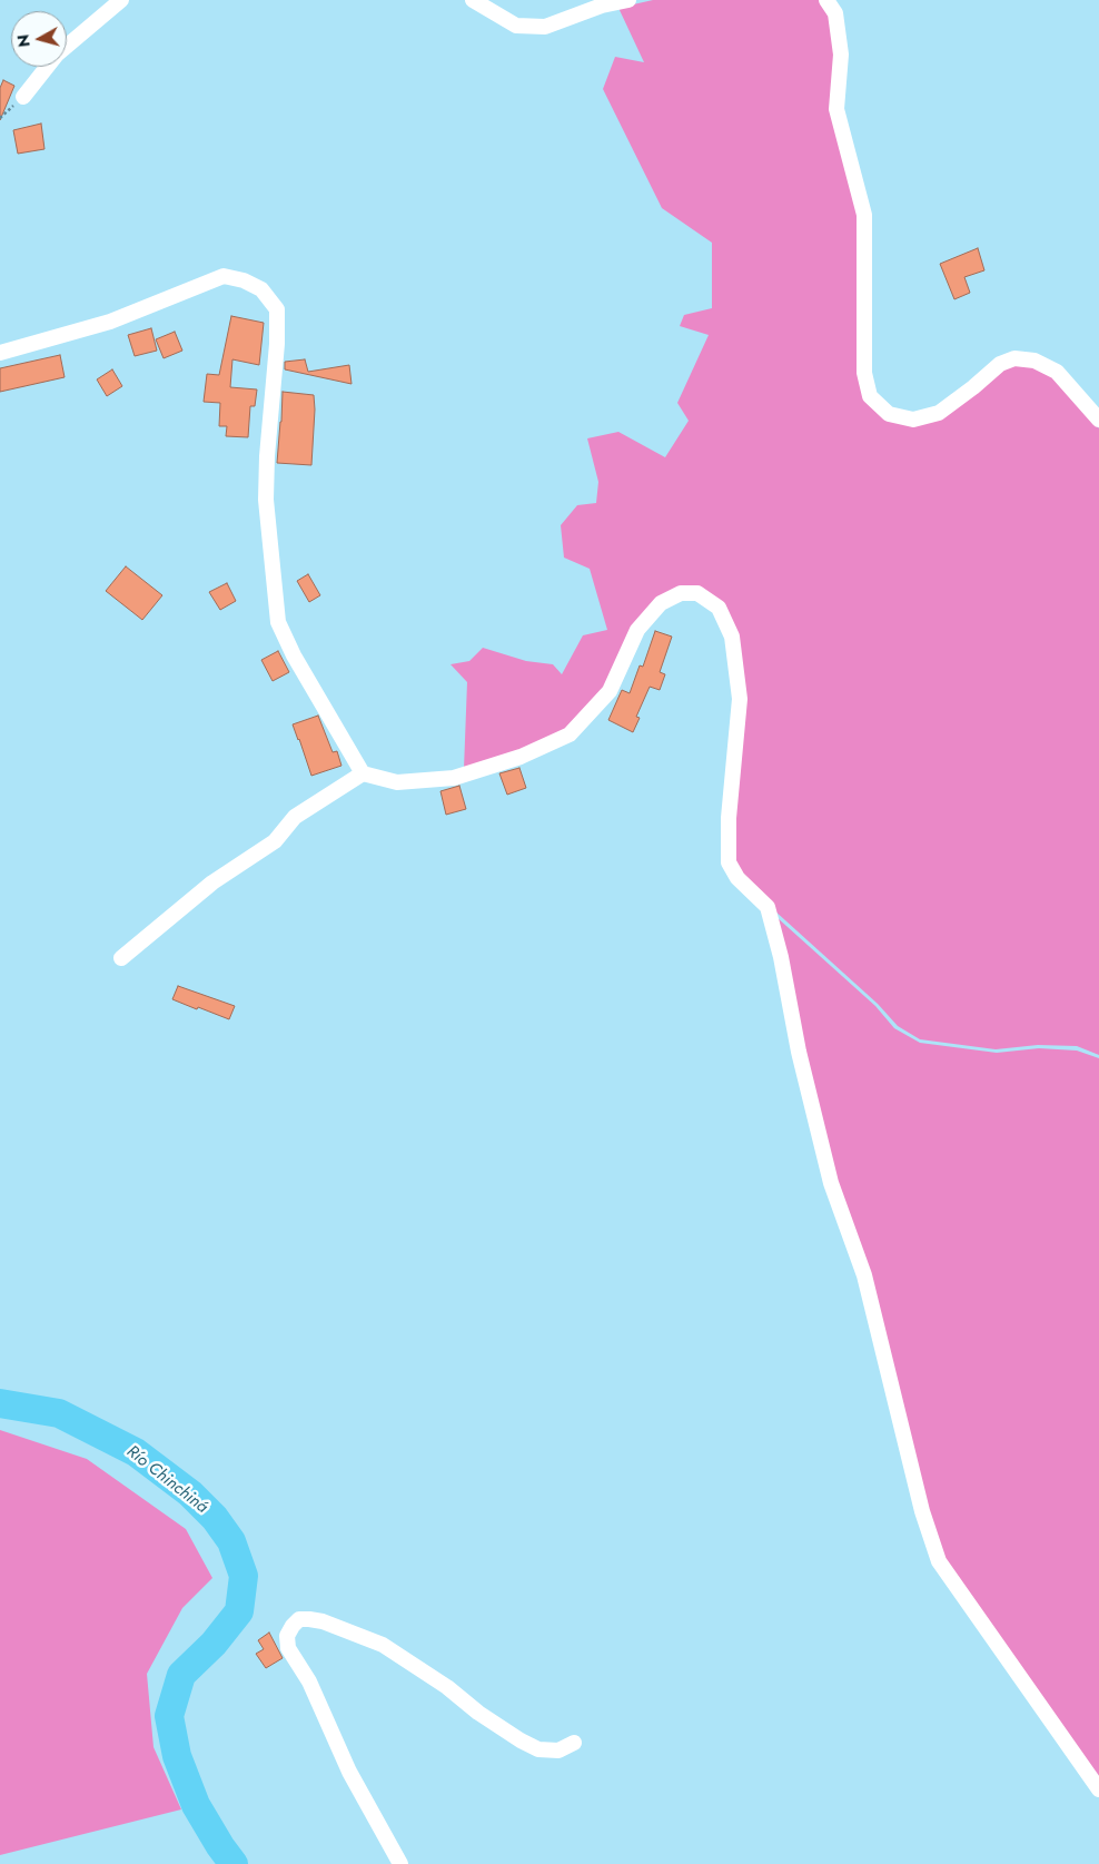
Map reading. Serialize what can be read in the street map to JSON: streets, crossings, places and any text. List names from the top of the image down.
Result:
{
  "water": ["Río Chinchiná"],
  "north": "left"
}
